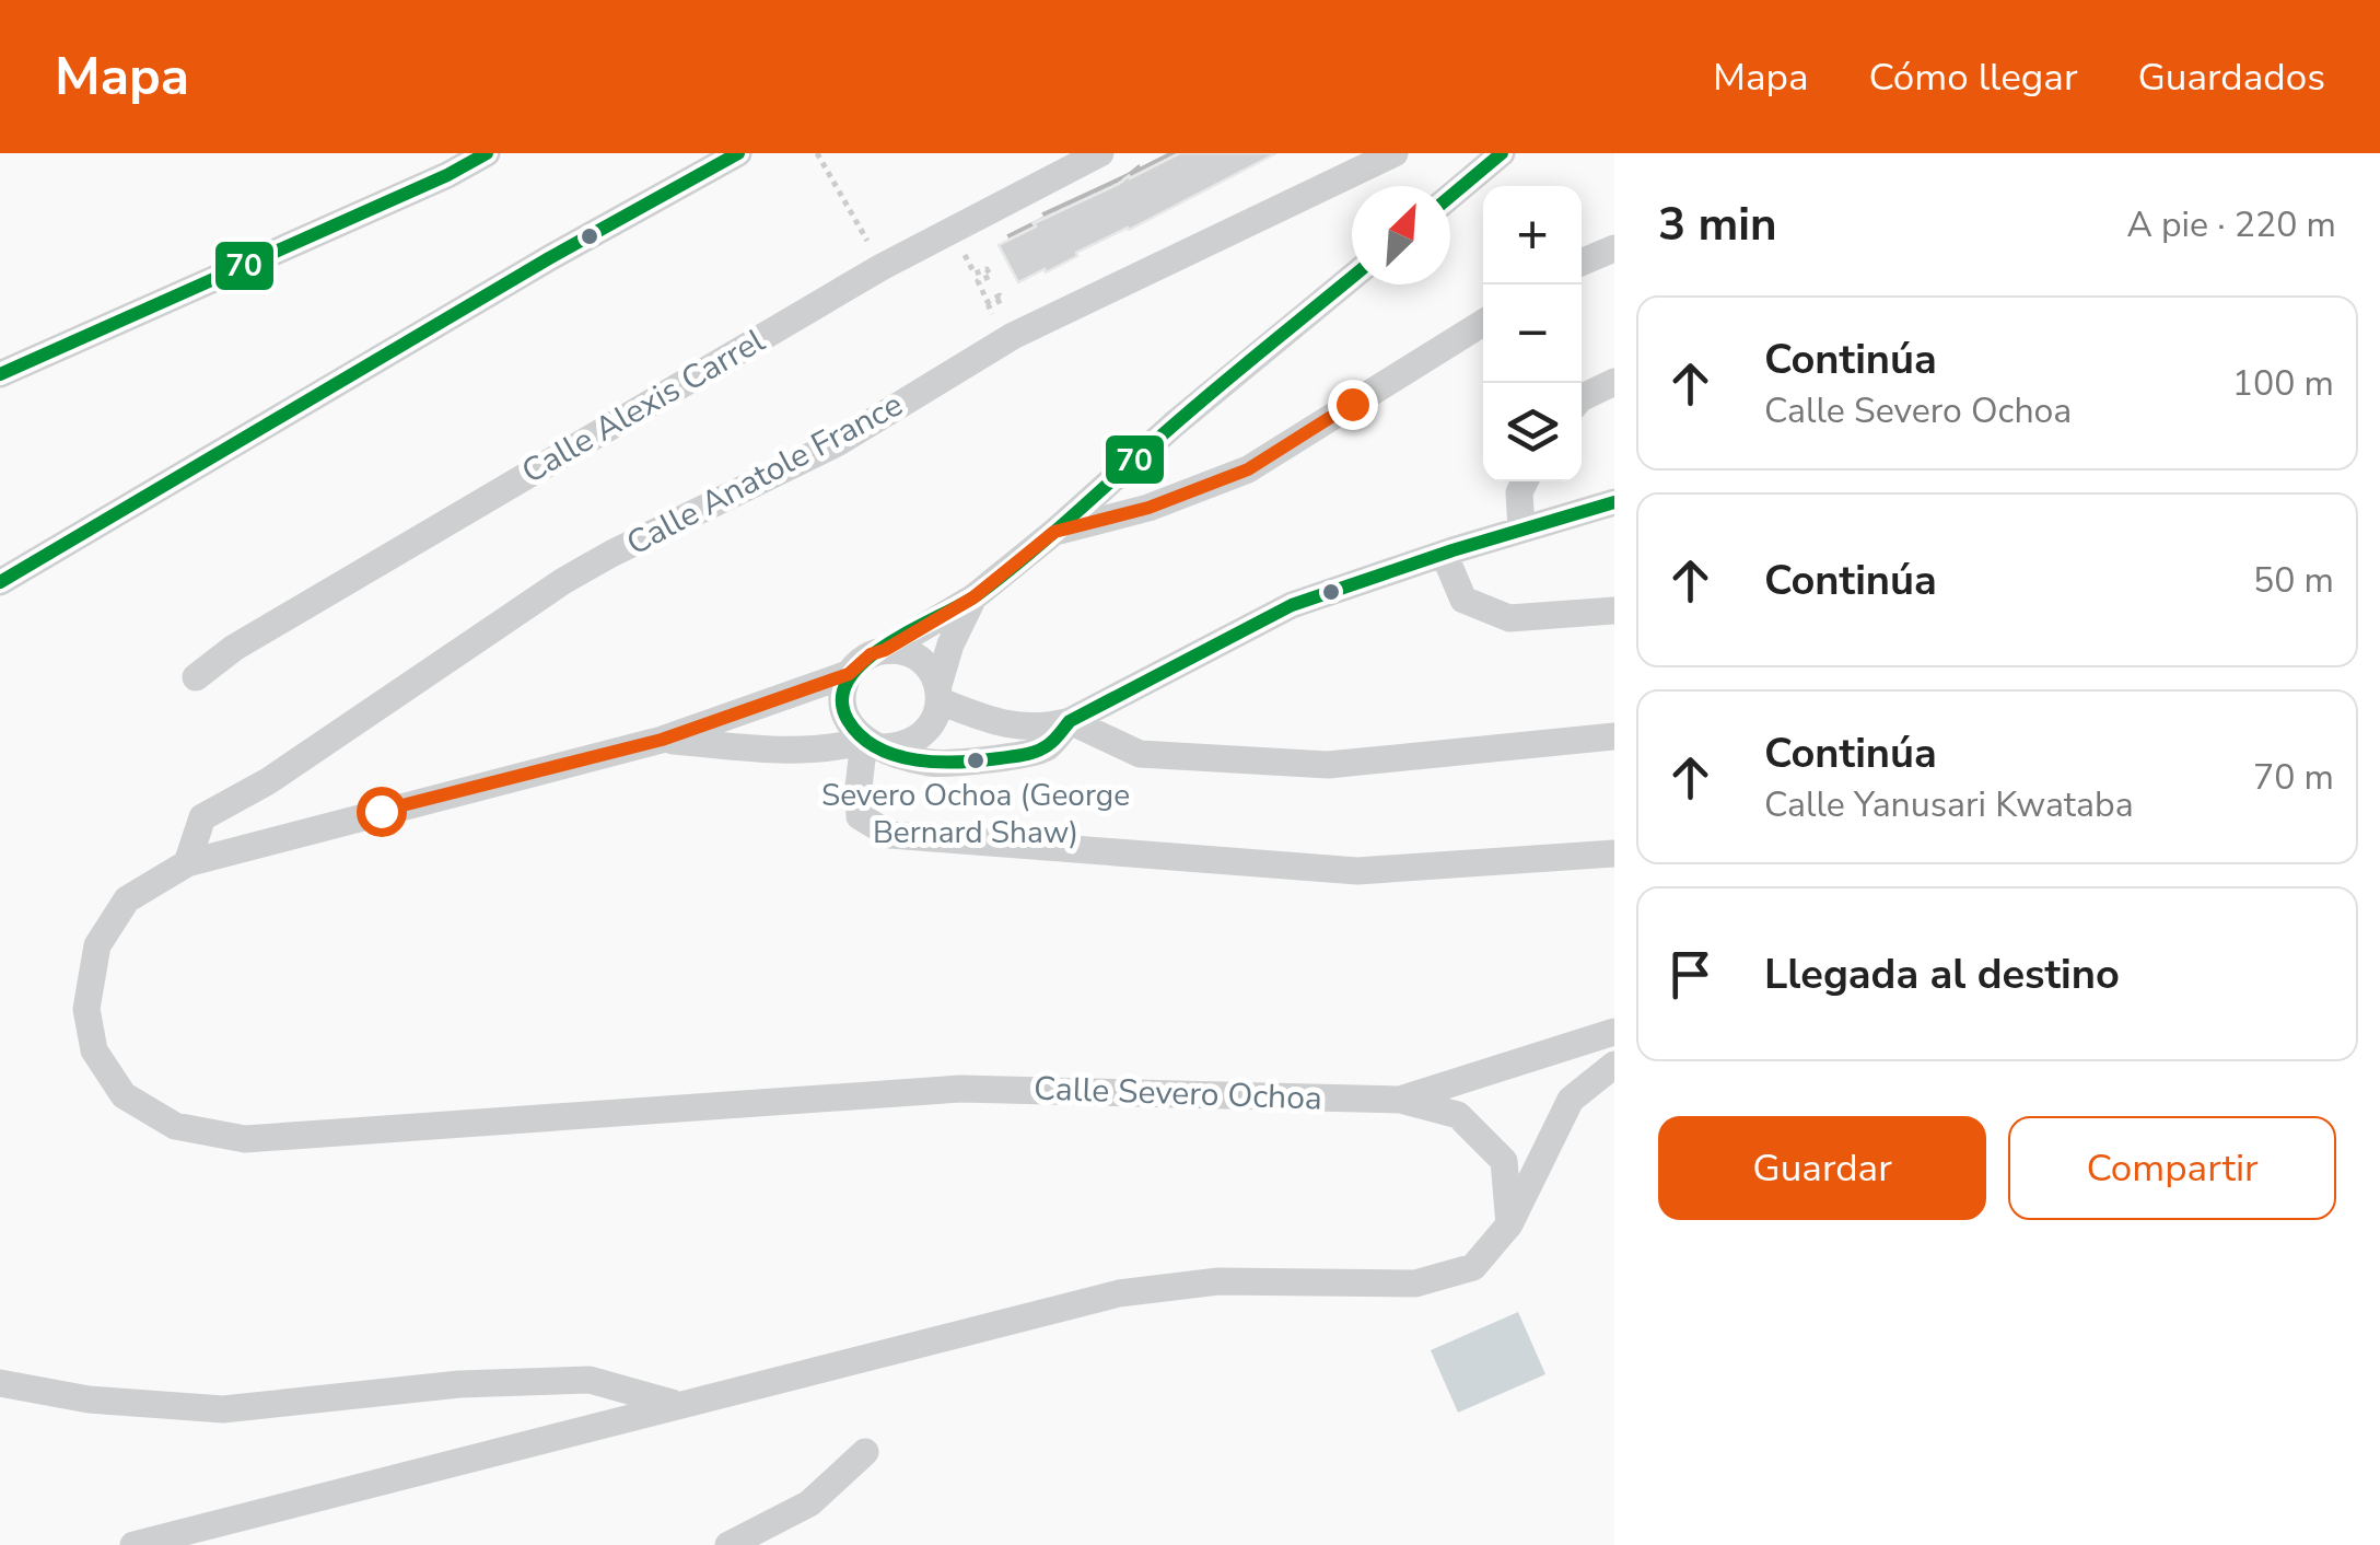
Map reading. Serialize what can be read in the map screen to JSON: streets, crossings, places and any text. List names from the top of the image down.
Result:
{
  "streets": {
    "street": ["Calle Alexis Carrel", "Calle Anatole France", "Calle Severo Ochoa"]
  },
  "crossings": [
    ["Calle Anatole France", "Calle Severo Ochoa"]
  ],
  "places": ["Severo Ochoa (George Bernard Shaw)"],
  "lines": ["transit line 70"],
  "north": "top right",
  "page": {
    "header": "Mapa",
    "nav": ["Mapa", "Cómo llegar", "Guardados"],
    "heading": ["3 min", "A pie · 220 m"],
    "map_buttons": ["+", "−"],
    "list": [
      ["Continúa", "Calle Severo Ochoa", "100 m"],
      ["Continúa", "50 m"],
      ["Continúa", "Calle Yanusari Kwataba", "70 m"],
      "Llegada al destino"
    ],
    "buttons": ["Guardar", "Compartir"]
  }
}
